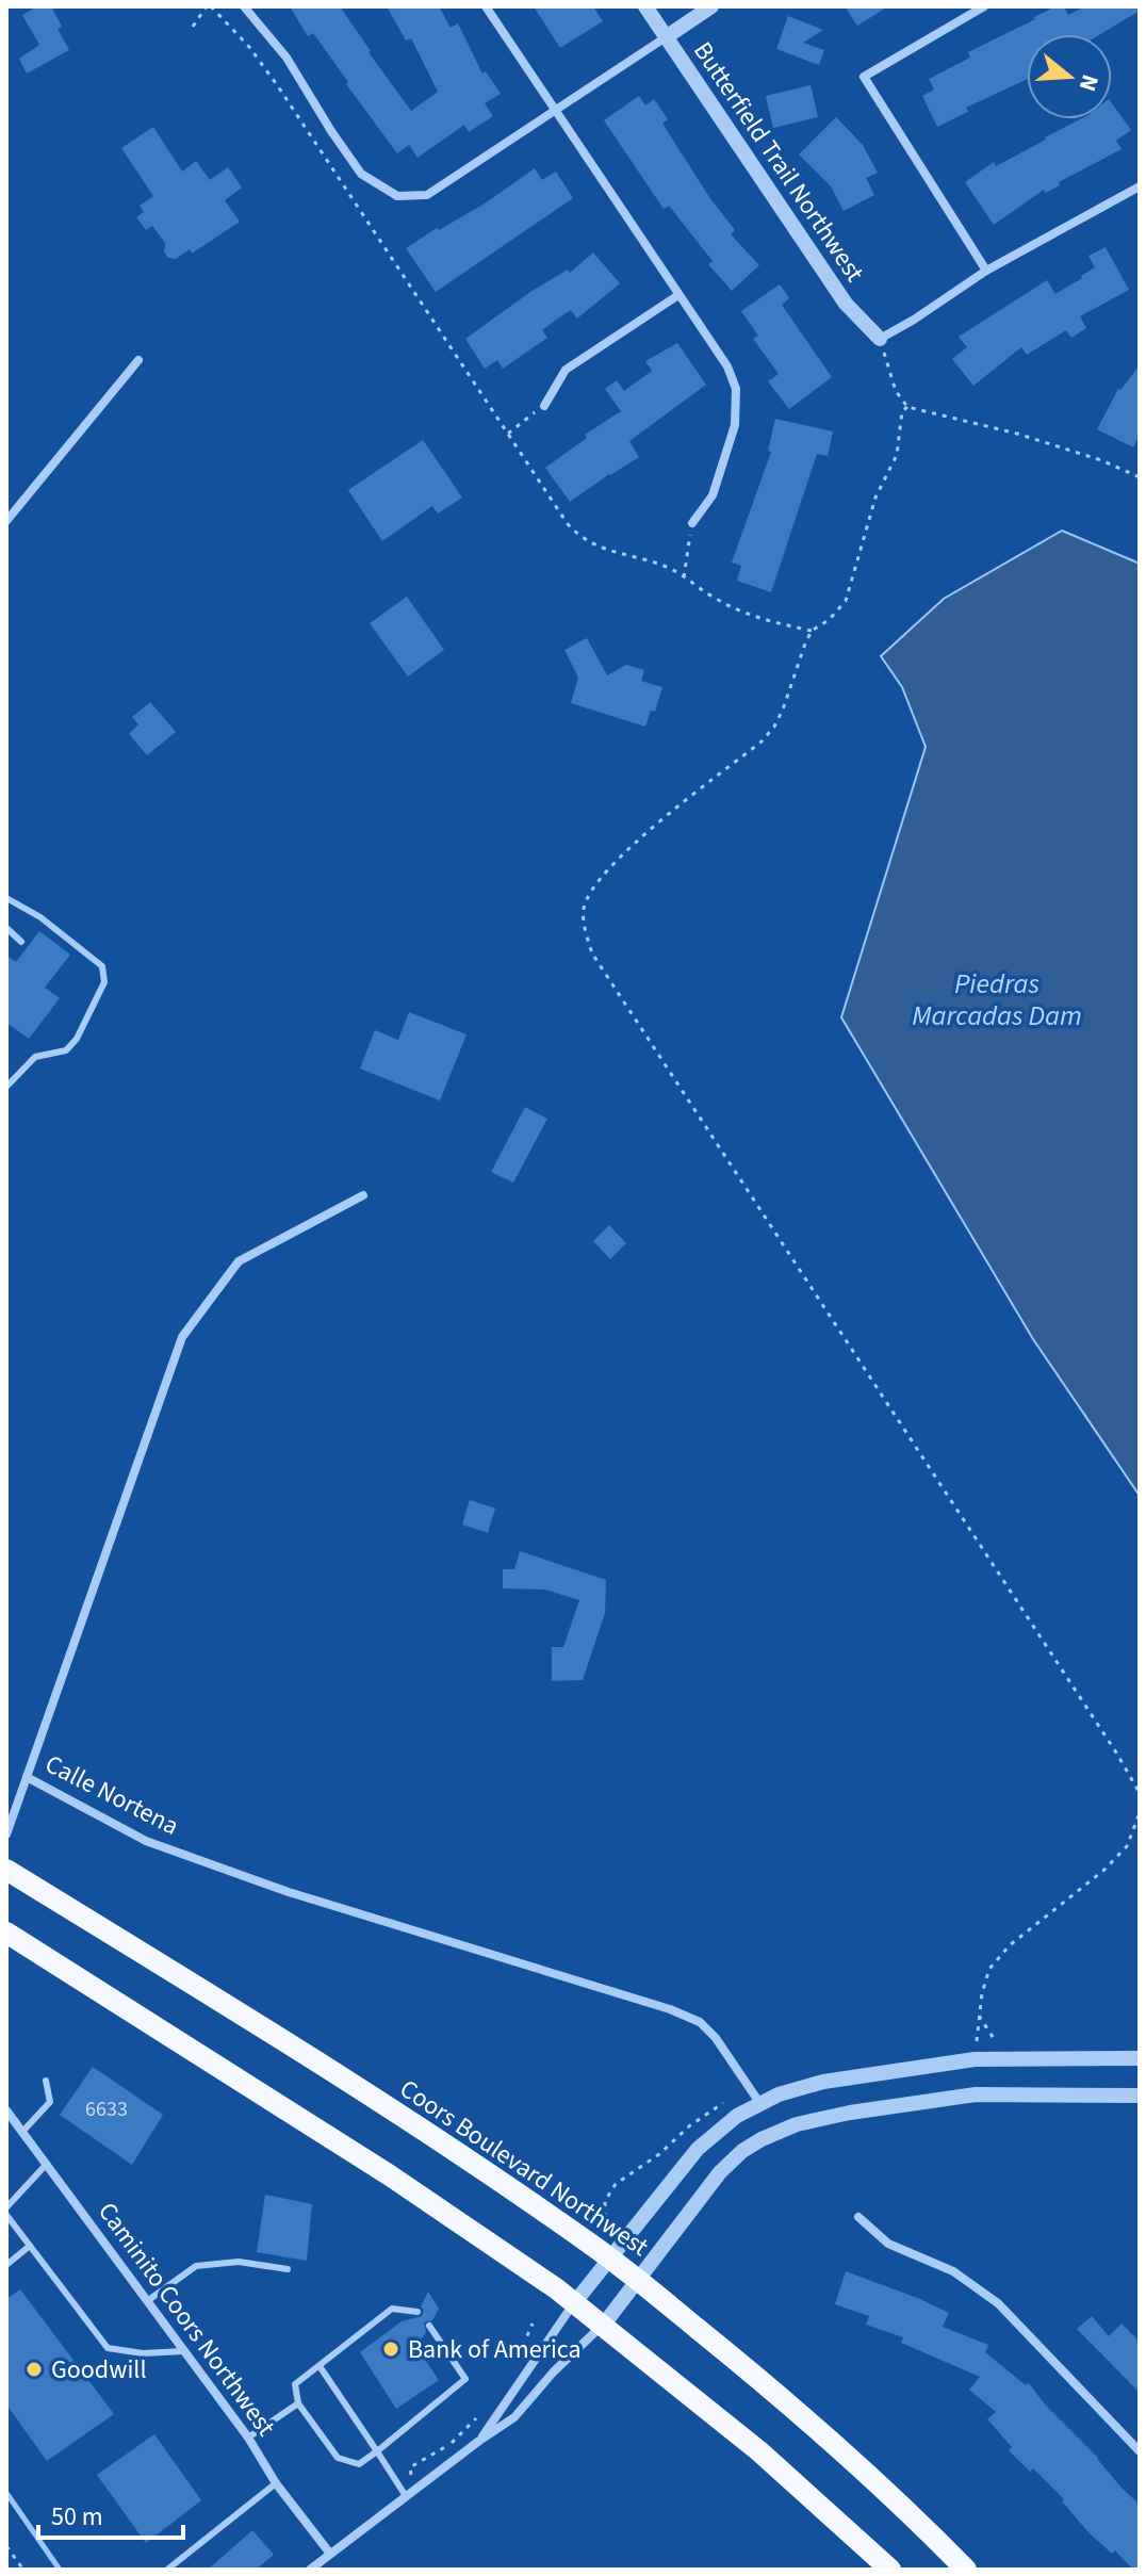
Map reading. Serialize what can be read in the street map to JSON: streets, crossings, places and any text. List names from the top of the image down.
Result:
{
  "streets": {
    "main road": ["Coors Boulevard Northwest"],
    "street": ["Butterfield Trail Northwest", "Calle Nortena", "Caminito Coors Northwest"]
  },
  "water": ["Piedras Marcadas Dam"],
  "places": ["Bank of America", "Goodwill"],
  "house_numbers": ["6633"],
  "scale_bar": "50 m",
  "north": "right"
}
